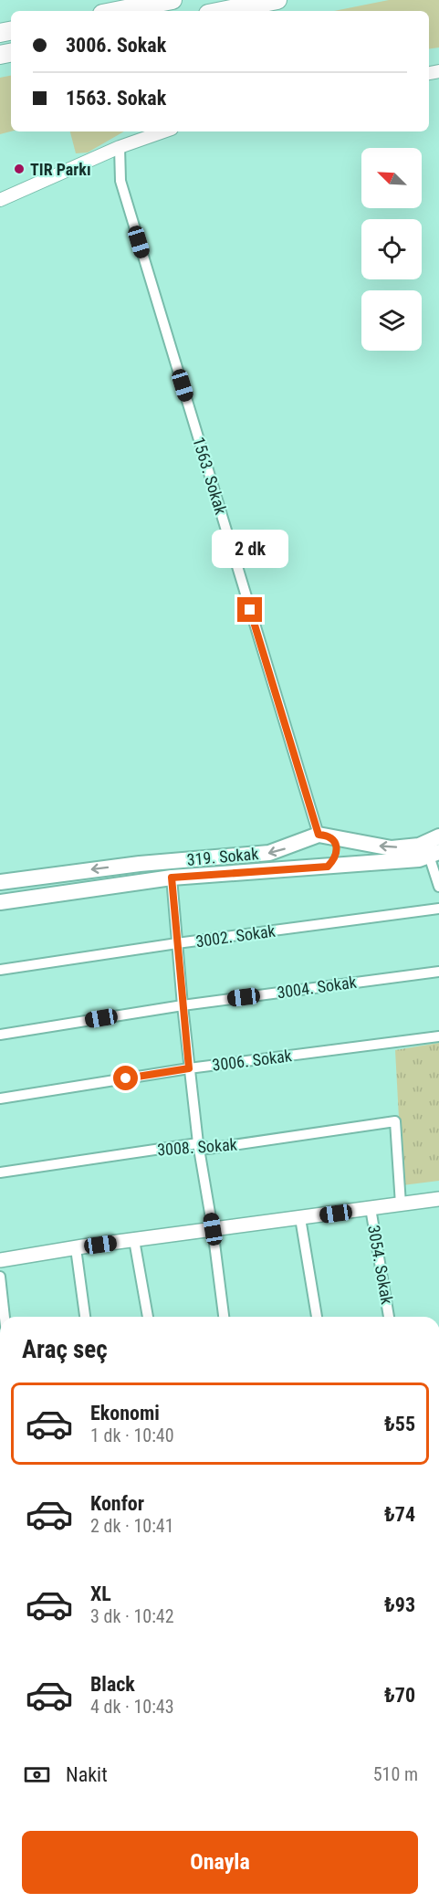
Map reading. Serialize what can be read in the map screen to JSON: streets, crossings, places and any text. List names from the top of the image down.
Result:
{
  "streets": {
    "main road": ["319. Sokak"],
    "street": [
      "1563. Sokak",
      "3002. Sokak",
      "3004. Sokak",
      "3006. Sokak",
      "3008. Sokak",
      "3054. Sokak"
    ]
  },
  "crossings": [
    ["1563. Sokak", "319. Sokak"]
  ],
  "places": ["TIR Parkı"],
  "north": "top left",
  "page": {
    "banner": ["3006. Sokak", "1563. Sokak"],
    "bubble": "2 dk",
    "heading": "Araç seç",
    "list": [
      {
        "name": "Ekonomi",
        "note": "1 dk · 10:40",
        "value": "₺55"
      },
      {
        "name": "Konfor",
        "note": "2 dk · 10:41",
        "value": "₺74"
      },
      {
        "name": "XL",
        "note": "3 dk · 10:42",
        "value": "₺93"
      },
      {
        "name": "Black",
        "note": "4 dk · 10:43",
        "value": "₺70"
      }
    ],
    "pay": ["Nakit", "510 m"],
    "buttons": "Onayla"
  }
}
